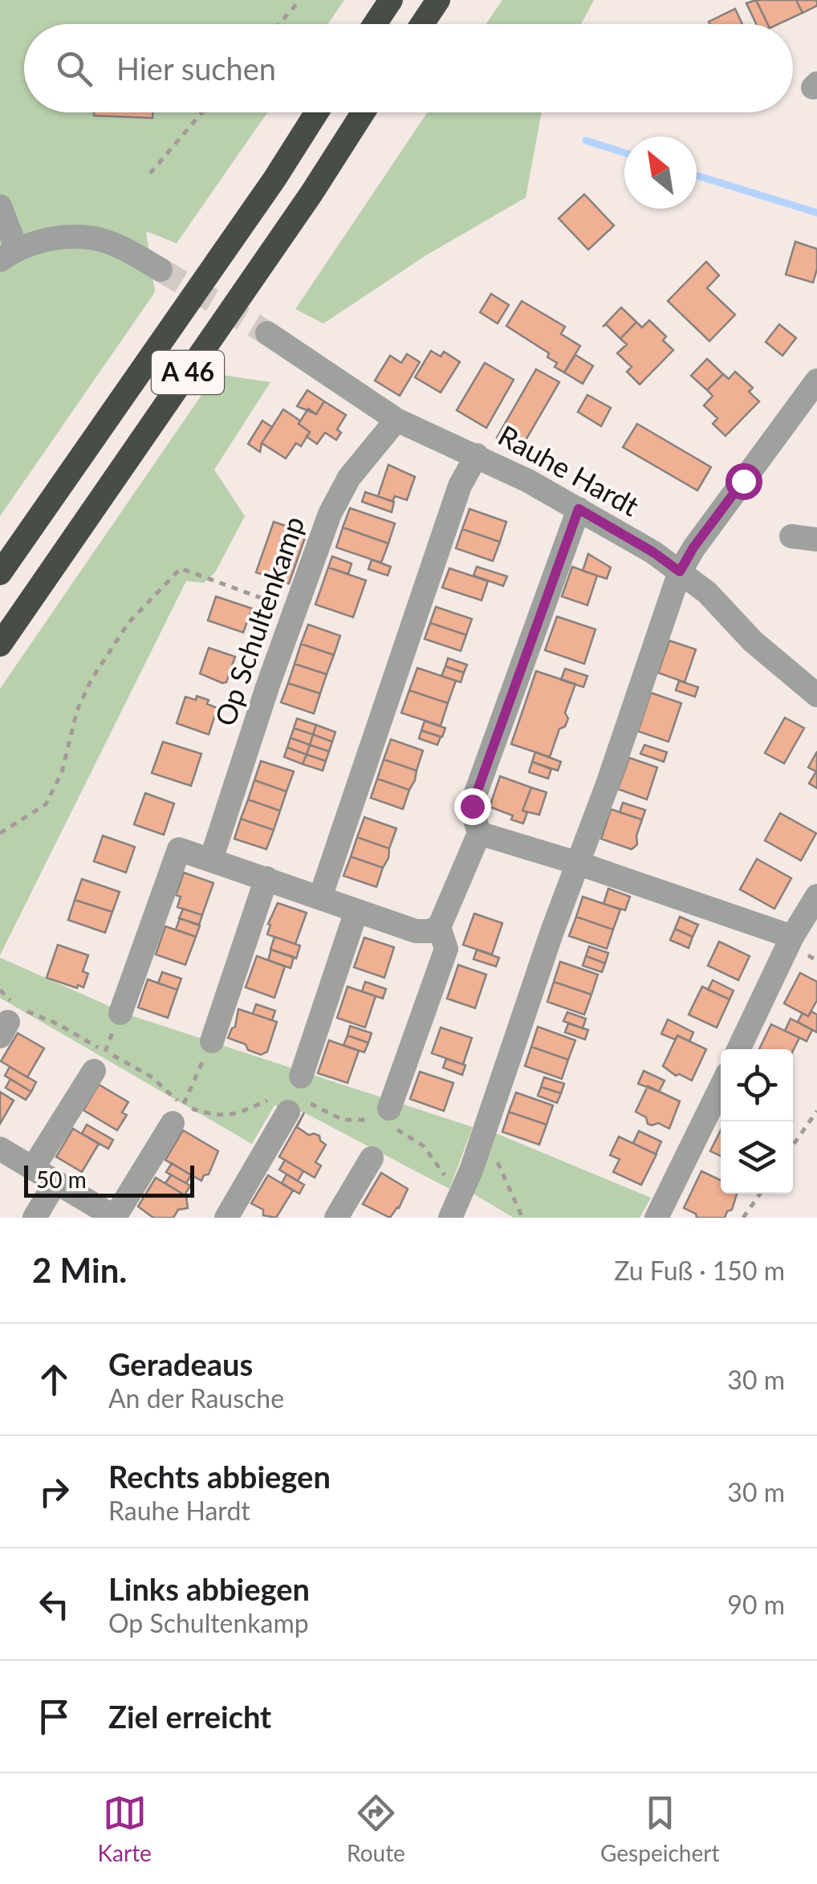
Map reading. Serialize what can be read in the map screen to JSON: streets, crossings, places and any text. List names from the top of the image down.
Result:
{
  "streets": {
    "highway": ["A 46"],
    "street": ["Rauhe Hardt", "Op Schultenkamp"]
  },
  "crossings": [
    ["Rauhe Hardt", "Op Schultenkamp"]
  ],
  "scale_bar": "50 m",
  "north": "top left",
  "page": {
    "search": "Hier suchen",
    "scale": "50 m",
    "heading": ["2 Min.", "Zu Fuß · 150 m"],
    "list": [
      ["Geradeaus", "An der Rausche", "30 m"],
      ["Rechts abbiegen", "Rauhe Hardt", "30 m"],
      ["Links abbiegen", "Op Schultenkamp", "90 m"],
      "Ziel erreicht"
    ],
    "nav": ["Karte", "Route", "Gespeichert"]
  }
}
